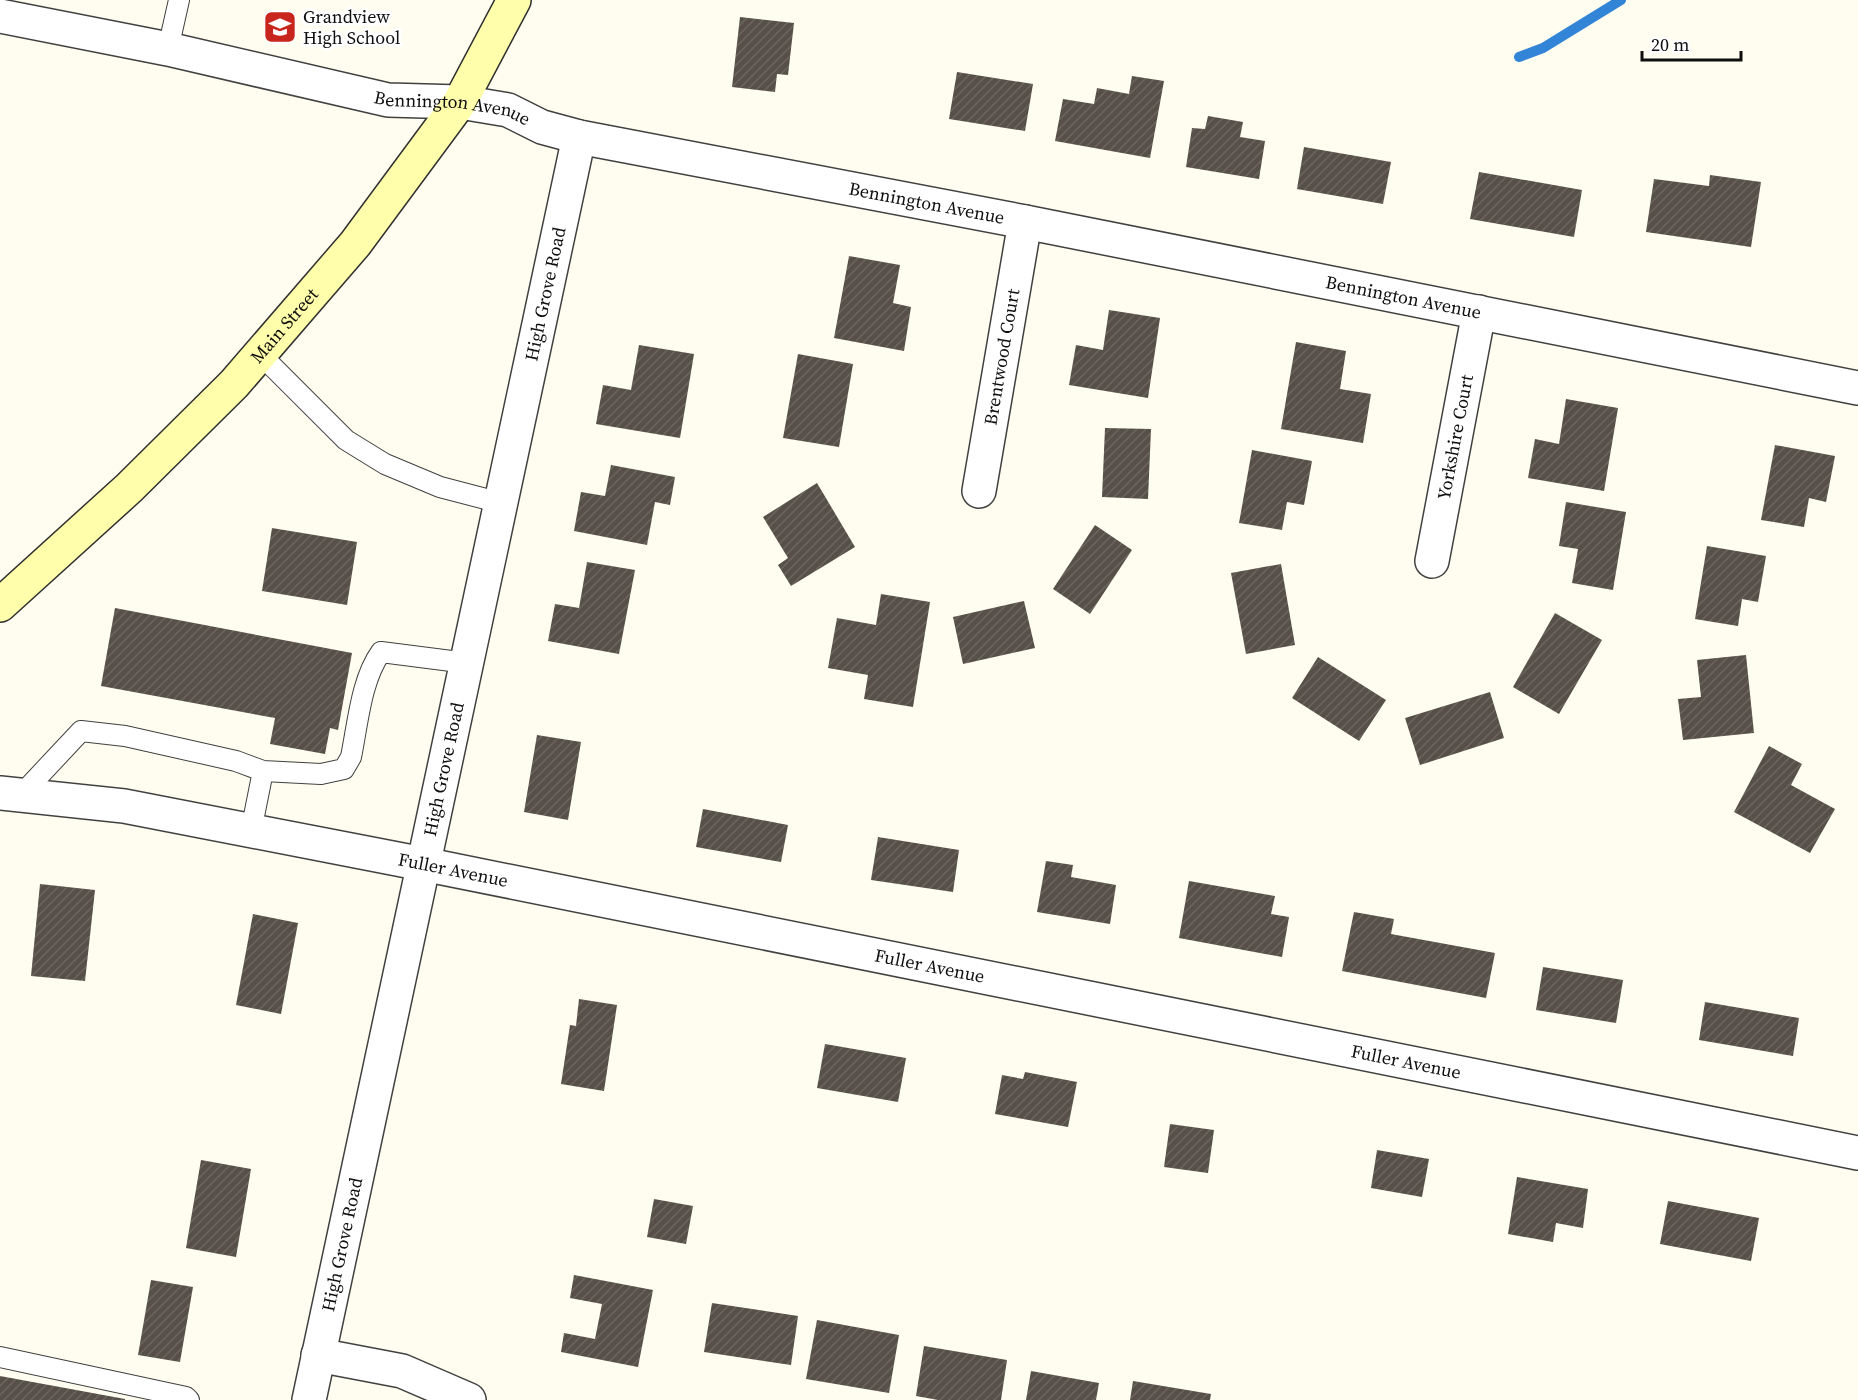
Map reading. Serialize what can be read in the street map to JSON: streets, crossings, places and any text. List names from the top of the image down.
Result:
{
  "streets": {
    "main road": ["Main Street"],
    "street": [
      "Bennington Avenue",
      "High Grove Road",
      "Brentwood Court",
      "Yorkshire Court",
      "Fuller Avenue"
    ]
  },
  "crossings": [
    ["Bennington Avenue", "High Grove Road"],
    ["Bennington Avenue", "Main Street"],
    ["Bennington Avenue", "Brentwood Court"],
    ["Bennington Avenue", "Yorkshire Court"],
    ["High Grove Road", "Fuller Avenue"]
  ],
  "places": {
    "school or university": ["Grandview High School"]
  },
  "scale_bar": "20 m"
}
